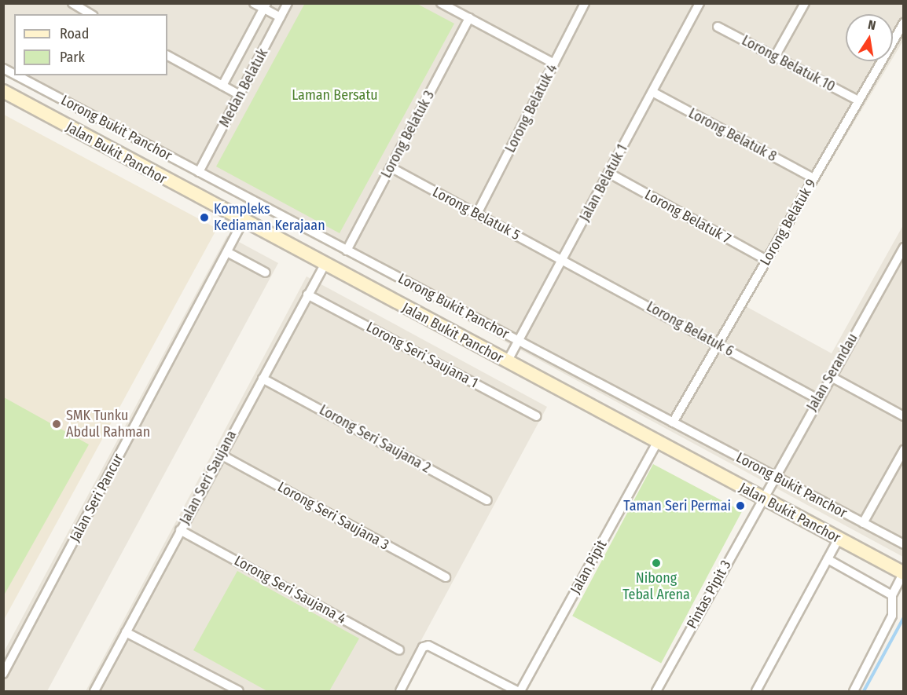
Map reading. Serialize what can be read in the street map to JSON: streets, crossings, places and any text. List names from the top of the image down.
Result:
{
  "streets": {
    "main road": ["Jalan Bukit Panchor"],
    "street": [
      "Lorong Belatuk 10",
      "Medan Belatuk",
      "Lorong Belatuk 4",
      "Lorong Bukit Panchor",
      "Lorong Belatuk 3",
      "Lorong Belatuk 8",
      "Jalan Belatuk 1",
      "Lorong Belatuk 5",
      "Lorong Belatuk 7",
      "Lorong Belatuk 9",
      "Lorong Belatuk 6",
      "Lorong Seri Saujana 1",
      "Jalan Serandau",
      "Lorong Seri Saujana 2",
      "Jalan Seri Saujana",
      "Jalan Seri Pancur",
      "Lorong Seri Saujana 3",
      "Jalan Pipit",
      "Lorong Seri Saujana 4",
      "Pintas Pipit 3"
    ]
  },
  "crossings": [
    ["Lorong Belatuk 10", "Lorong Belatuk 9"],
    ["Medan Belatuk", "Lorong Bukit Panchor"],
    ["Lorong Belatuk 4", "Lorong Belatuk 5"],
    ["Lorong Bukit Panchor", "Lorong Belatuk 3"],
    ["Lorong Bukit Panchor", "Jalan Belatuk 1"],
    ["Lorong Bukit Panchor", "Lorong Belatuk 9"],
    ["Lorong Bukit Panchor", "Jalan Serandau"],
    ["Lorong Belatuk 3", "Lorong Belatuk 5"],
    ["Lorong Belatuk 8", "Jalan Belatuk 1"],
    ["Lorong Belatuk 8", "Lorong Belatuk 9"],
    ["Jalan Bukit Panchor", "Jalan Belatuk 1"],
    ["Jalan Bukit Panchor", "Jalan Serandau"],
    ["Jalan Bukit Panchor", "Jalan Seri Saujana"],
    ["Jalan Bukit Panchor", "Jalan Seri Pancur"],
    ["Jalan Bukit Panchor", "Jalan Pipit"],
    ["Jalan Bukit Panchor", "Pintas Pipit 3"],
    ["Jalan Belatuk 1", "Lorong Belatuk 5"],
    ["Jalan Belatuk 1", "Lorong Belatuk 7"],
    ["Jalan Belatuk 1", "Lorong Belatuk 6"],
    ["Lorong Belatuk 5", "Lorong Belatuk 6"],
    ["Lorong Belatuk 7", "Lorong Belatuk 9"],
    ["Lorong Belatuk 9", "Lorong Belatuk 6"],
    ["Lorong Belatuk 6", "Jalan Serandau"],
    ["Lorong Seri Saujana 1", "Jalan Seri Saujana"],
    ["Jalan Serandau", "Pintas Pipit 3"],
    ["Lorong Seri Saujana 2", "Jalan Seri Saujana"],
    ["Jalan Seri Saujana", "Lorong Seri Saujana 3"],
    ["Jalan Seri Saujana", "Lorong Seri Saujana 4"]
  ],
  "parks": ["Laman Bersatu"],
  "places": [
    "Kompleks Kediaman Kerajaan",
    "SMK Tunku Abdul Rahman",
    "Taman Seri Permai",
    "Nibong Tebal Arena"
  ],
  "legend": ["Road", "Park"],
  "north": "top"
}
